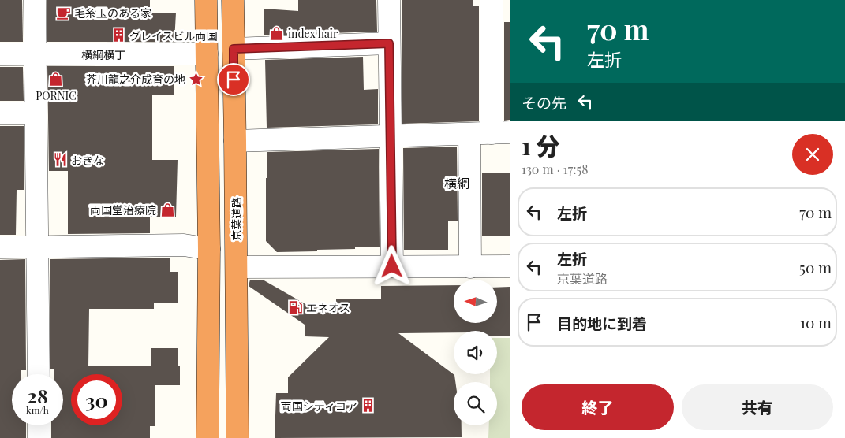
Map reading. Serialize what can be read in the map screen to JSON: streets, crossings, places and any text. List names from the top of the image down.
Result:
{
  "streets": {
    "highway": ["京葉道路"],
    "street": ["横綱横丁"]
  },
  "districts": ["横網"],
  "places": {
    "cafe": ["毛糸玉のある家"],
    "shop": ["index hair", "PORNIC", "両国堂治療院"],
    "building": ["グレイスビル両国", "両国シティコア"],
    "place": ["芥川龍之介成育の地"],
    "restaurant": ["おきな"],
    "fuel station": ["エネオス"]
  },
  "north": "left",
  "page": {
    "turn": ["70 m", "左折"],
    "then": "その先",
    "heading": ["1 分", "130 m · 17:58"],
    "list": [
      {
        "name": "左折",
        "value": "70 m"
      },
      {
        "name": "左折",
        "note": "京葉道路",
        "value": "50 m"
      },
      {
        "name": "目的地に到着",
        "value": "10 m"
      }
    ],
    "speed": "28 km/h",
    "limit": "30",
    "buttons": ["終了", "共有"]
  }
}
